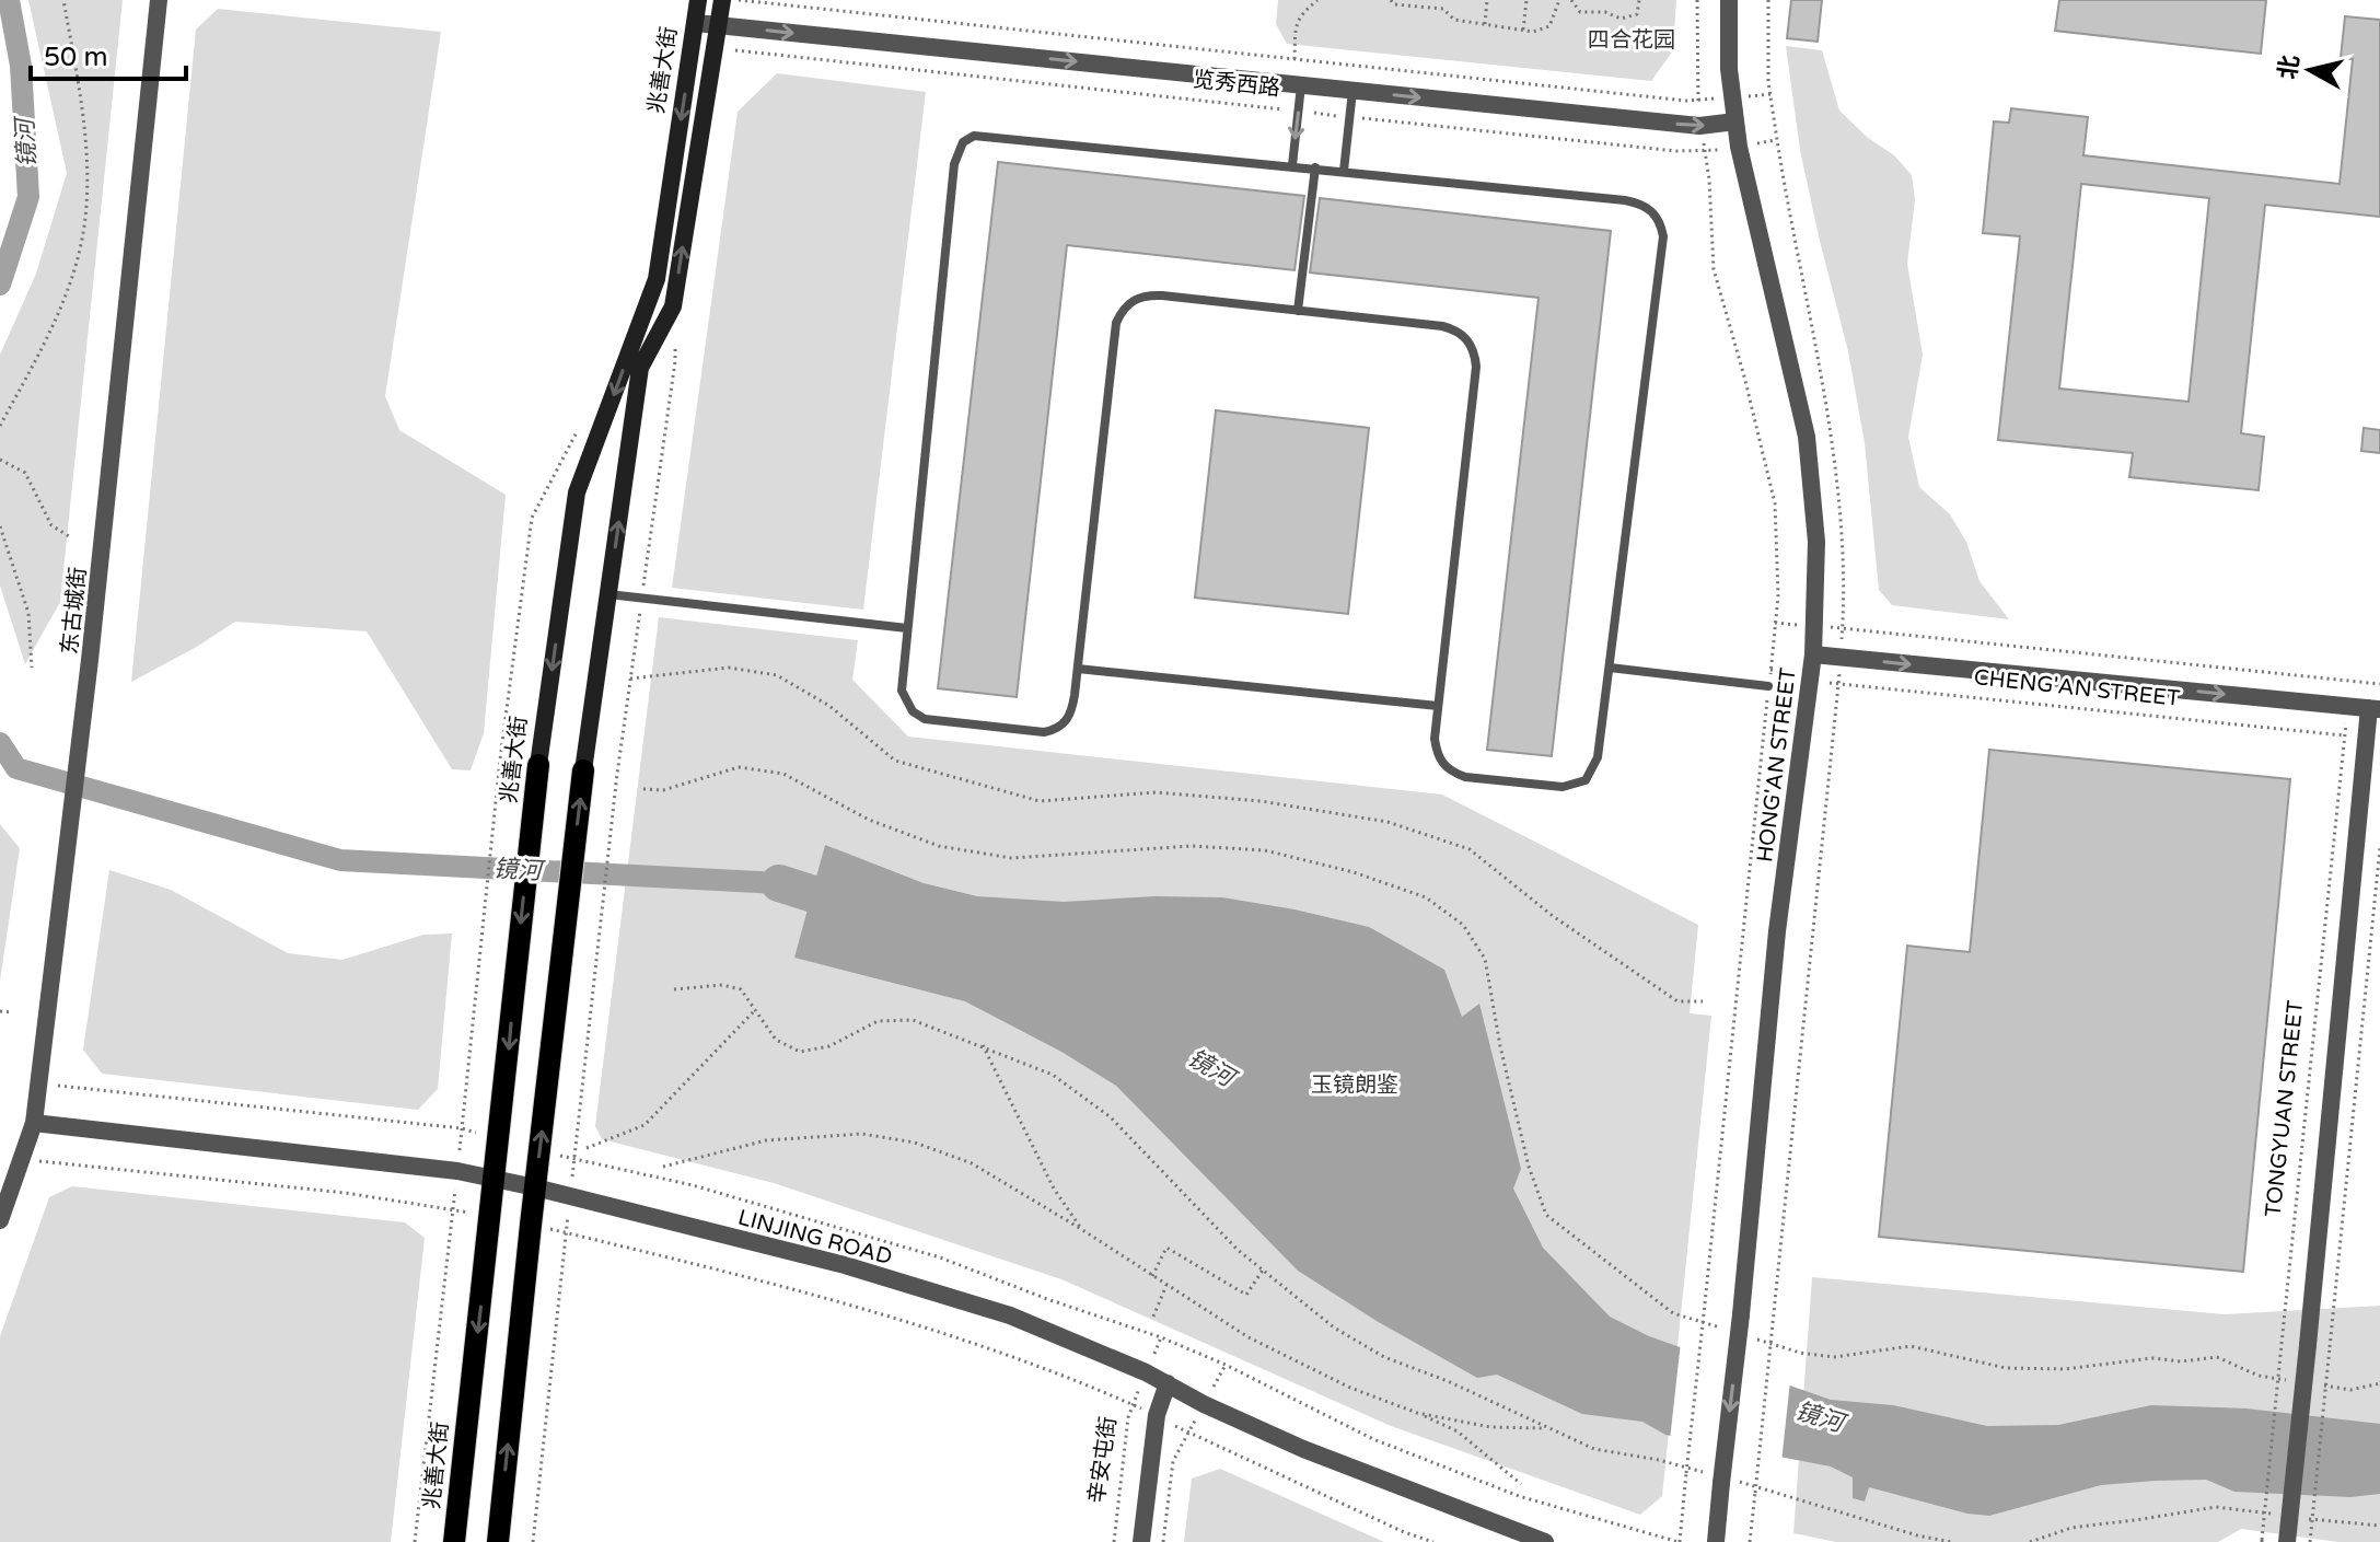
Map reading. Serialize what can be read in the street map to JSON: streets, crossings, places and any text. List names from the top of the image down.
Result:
{
  "streets": {
    "main road": ["兆善大街"],
    "street": [
      "览秀西路",
      "东古城街",
      "CHENG'AN STREET",
      "HONG'AN STREET",
      "LINJING ROAD"
    ],
    "path": ["TONGYUAN STREET", "辛安屯街"]
  },
  "crossings": [
    ["兆善大街", "览秀西路"],
    ["兆善大街", "LINJING ROAD"],
    ["览秀西路", "HONG'AN STREET"],
    ["东古城街", "LINJING ROAD"],
    ["CHENG'AN STREET", "HONG'AN STREET"],
    ["CHENG'AN STREET", "TONGYUAN STREET"],
    ["LINJING ROAD", "辛安屯街"]
  ],
  "water": ["镜河"],
  "parks": ["四合花园", "玉镜朗鉴"],
  "scale_bar": "50 m",
  "north": "left"
}
